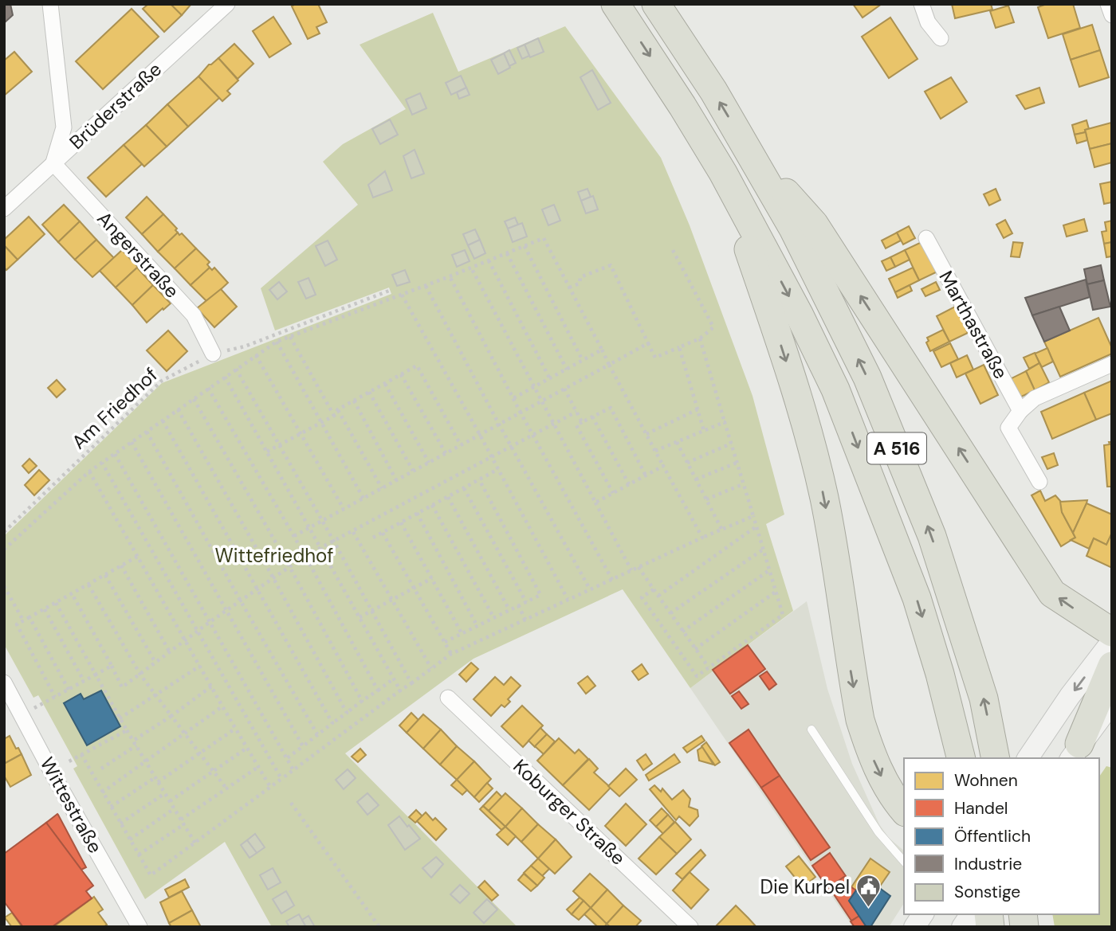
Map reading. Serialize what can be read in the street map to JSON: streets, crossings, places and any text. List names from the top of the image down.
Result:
{
  "streets": {
    "highway": ["A 516"],
    "street": [
      "Brüderstraße",
      "Angerstraße",
      "Marthastraße",
      "Wittestraße",
      "Koburger Straße"
    ],
    "path": ["Am Friedhof"]
  },
  "crossings": [
    ["Brüderstraße", "Angerstraße"],
    ["Angerstraße", "Am Friedhof"]
  ],
  "parks": ["Wittefriedhof"],
  "places": {
    "public building": ["Die Kurbel"]
  },
  "legend": [
    "Wohnen",
    "Handel",
    "Öffentlich",
    "Industrie",
    "Sonstige"
  ]
}
